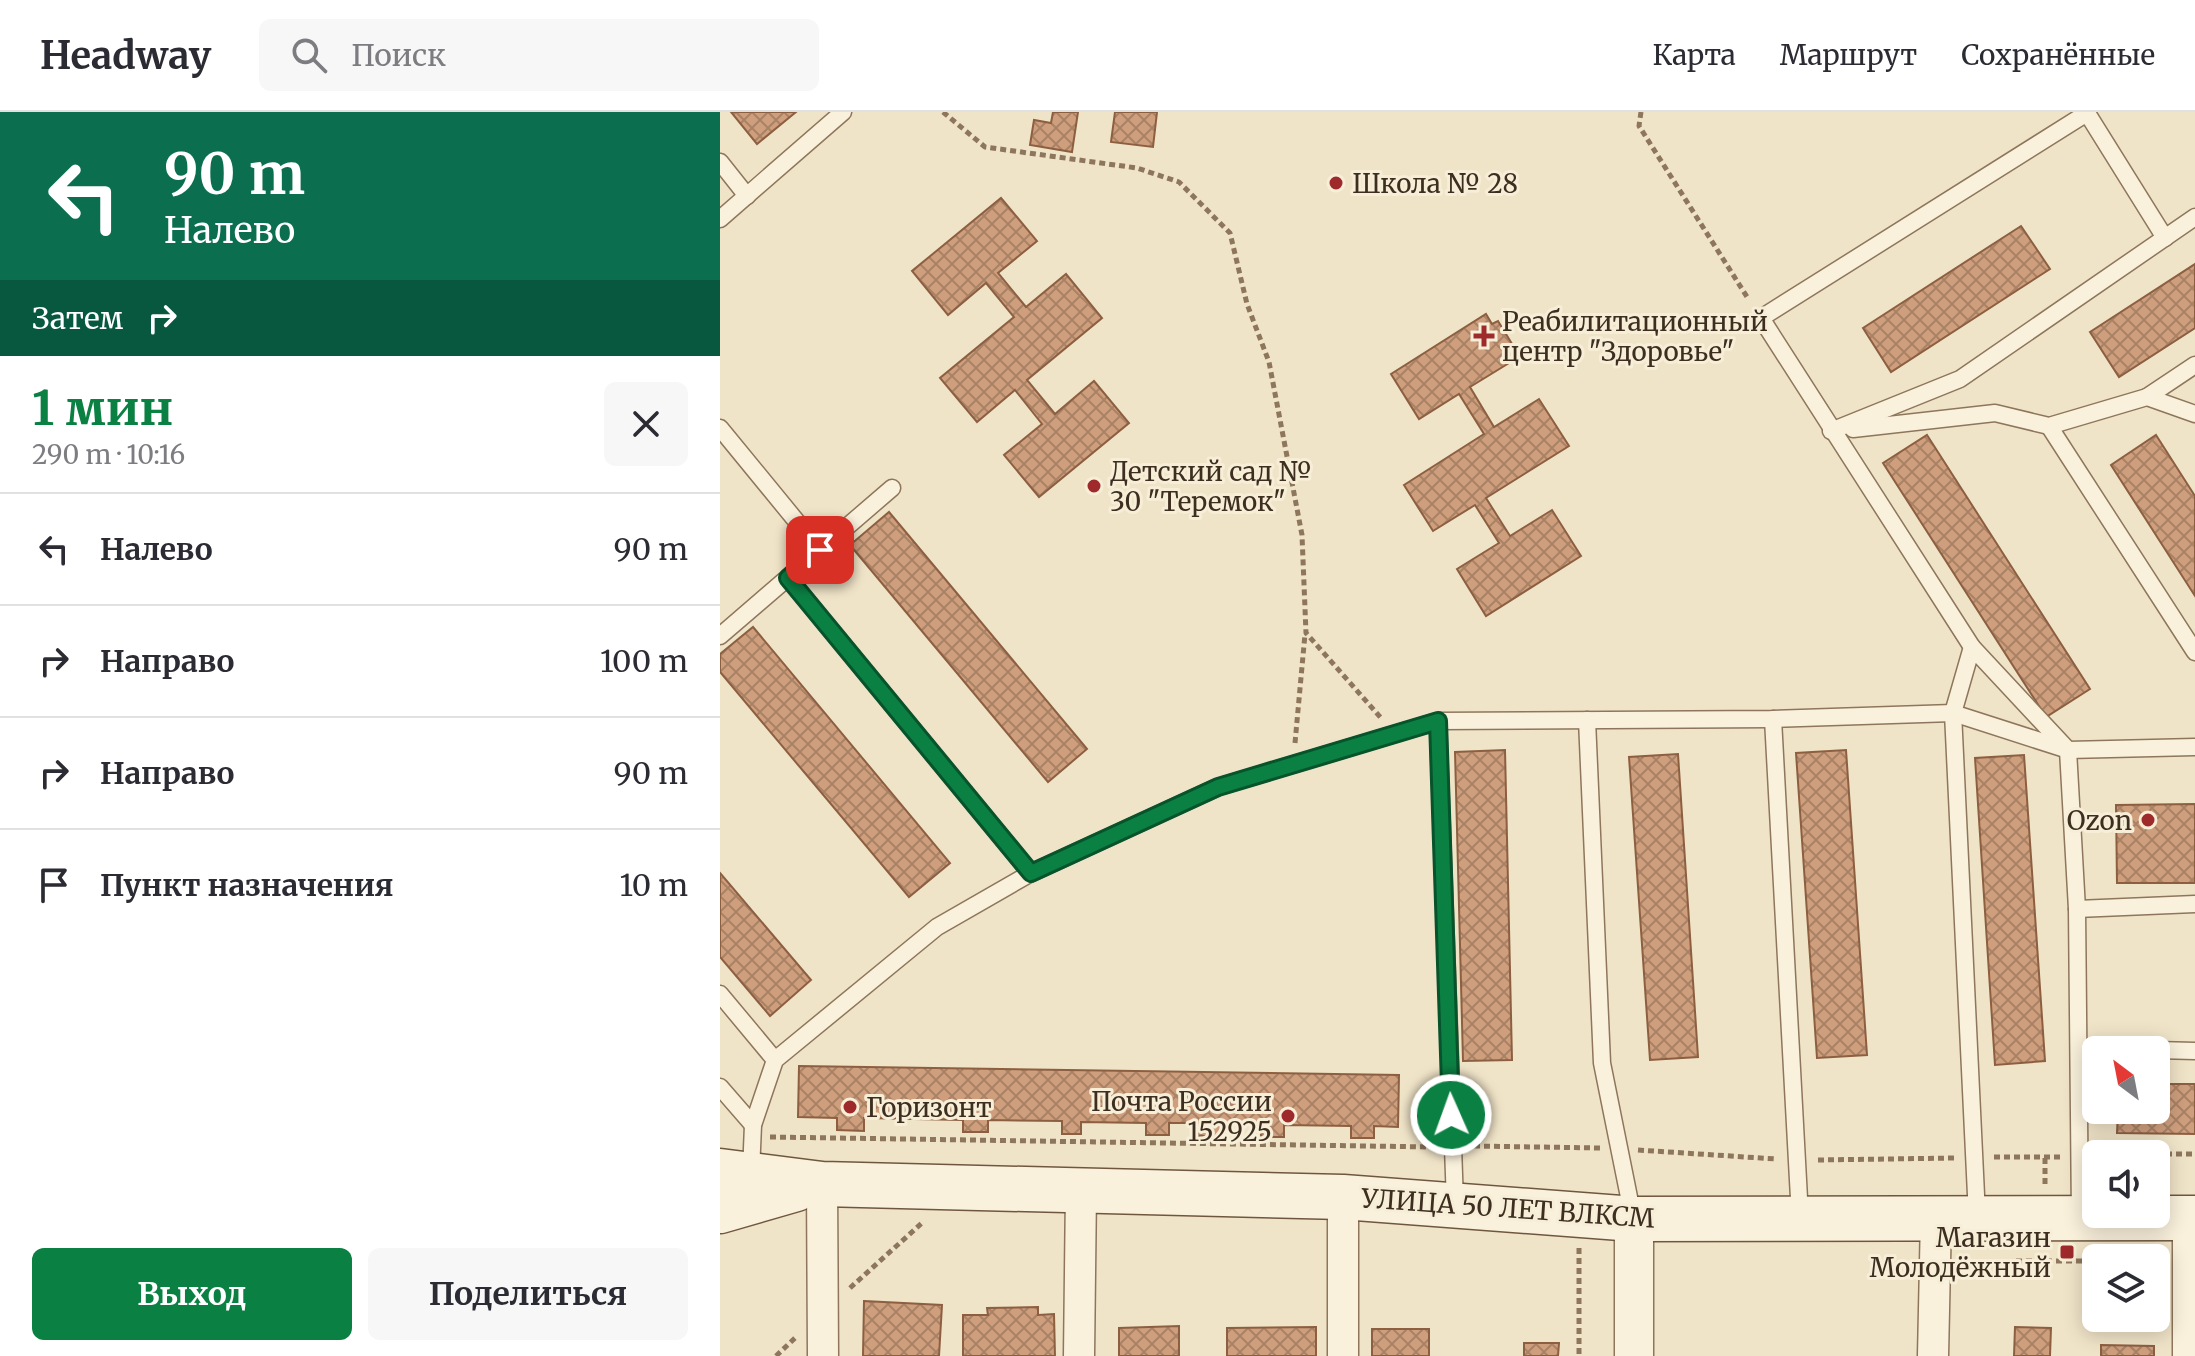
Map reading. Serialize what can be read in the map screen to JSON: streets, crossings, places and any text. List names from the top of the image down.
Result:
{
  "streets": {
    "main road": ["УЛИЦА 50 ЛЕТ ВЛКСМ"]
  },
  "places": {
    "other": [
      "Школа № 28",
      "Детский сад № 30 \"Теремок\"",
      "Ozon",
      "Горизонт",
      "Почта России 152925"
    ],
    "health": ["Реабилитационный центр \"Здоровье\""],
    "transit": ["Магазин Молодёжный"]
  },
  "north": "top left",
  "page": {
    "header": "Headway",
    "search": "Поиск",
    "nav": ["Карта", "Маршрут", "Сохранённые"],
    "turn": ["90 m", "Налево"],
    "then": "Затем",
    "heading": ["1 мин", "290 m · 10:16"],
    "list": [
      {
        "name": "Налево",
        "value": "90 m"
      },
      {
        "name": "Направо",
        "value": "100 m"
      },
      {
        "name": "Направо",
        "value": "90 m"
      },
      {
        "name": "Пункт назначения",
        "value": "10 m"
      }
    ],
    "buttons": ["Выход", "Поделиться"]
  }
}
